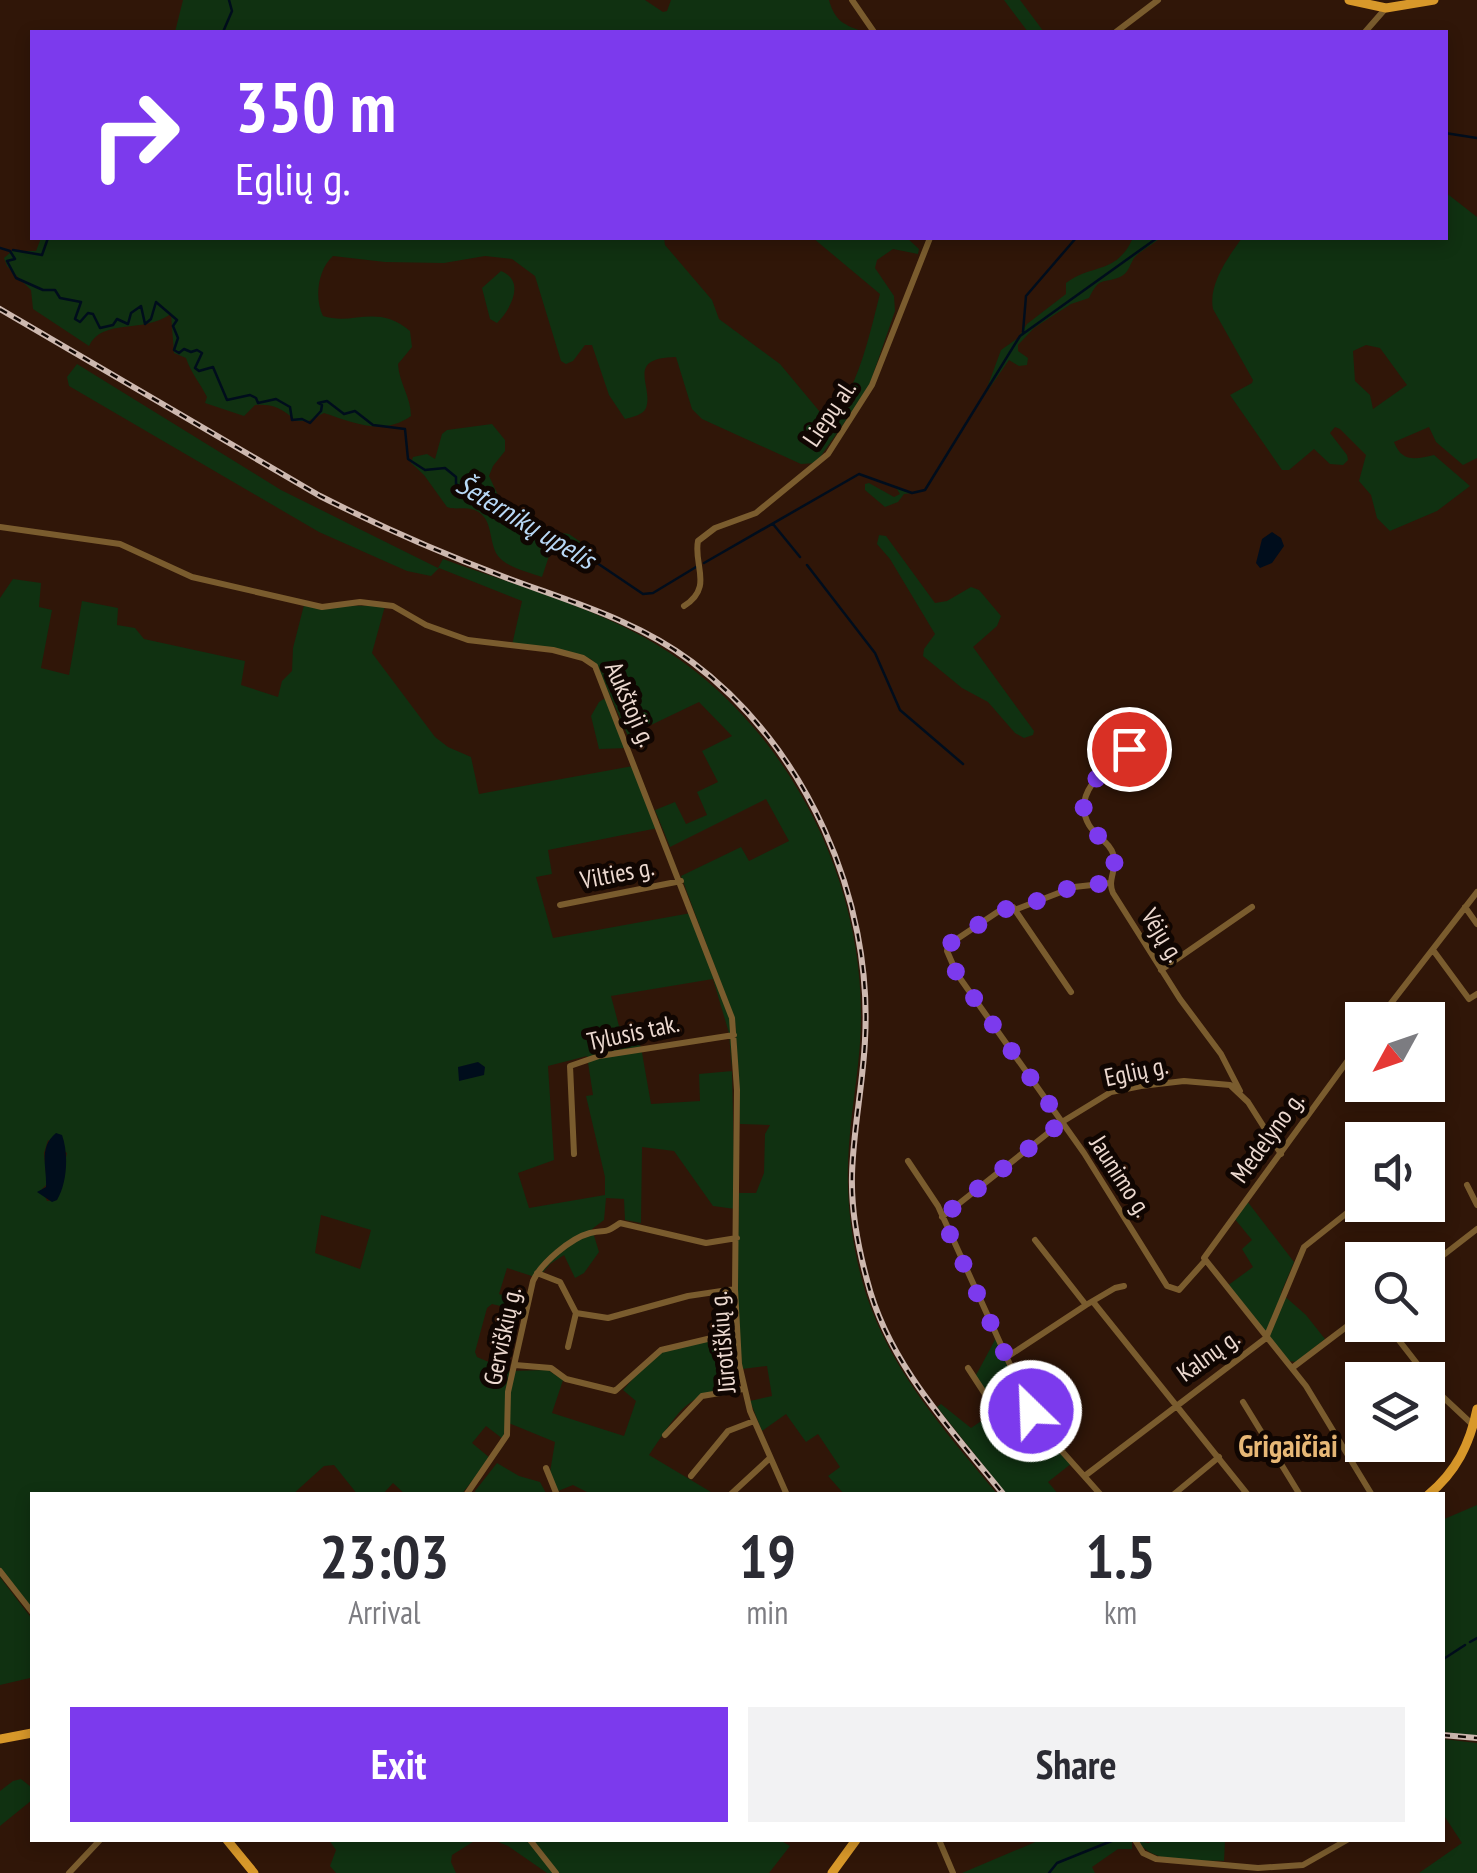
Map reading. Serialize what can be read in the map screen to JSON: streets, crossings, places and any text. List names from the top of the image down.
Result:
{
  "streets": {
    "street": [
      "Liepų al.",
      "Aukštoji g.",
      "Vilties g.",
      "Vėjų g.",
      "Tylusis tak.",
      "Eglių g.",
      "Medelyno g.",
      "Jaunimo g.",
      "Gerviškių g.",
      "Jūrotiškių g.",
      "Kalnų g."
    ]
  },
  "crossings": [
    ["Aukštoji g.", "Vilties g."],
    ["Aukštoji g.", "Tylusis tak."],
    ["Aukštoji g.", "Gerviškių g."],
    ["Aukštoji g.", "Jūrotiškių g."],
    ["Vėjų g.", "Eglių g."],
    ["Eglių g.", "Jaunimo g."],
    ["Medelyno g.", "Jaunimo g."],
    ["Gerviškių g.", "Jūrotiškių g."]
  ],
  "districts": ["Grigaičiai"],
  "water": ["Šeternikų upelis"],
  "north": "bottom left",
  "page": {
    "turn": ["350 m", "Eglių g."],
    "eta": [
      "23:03",
      "Arrival",
      "19",
      "min",
      "1.5",
      "km"
    ],
    "buttons": ["Exit", "Share"]
  }
}
